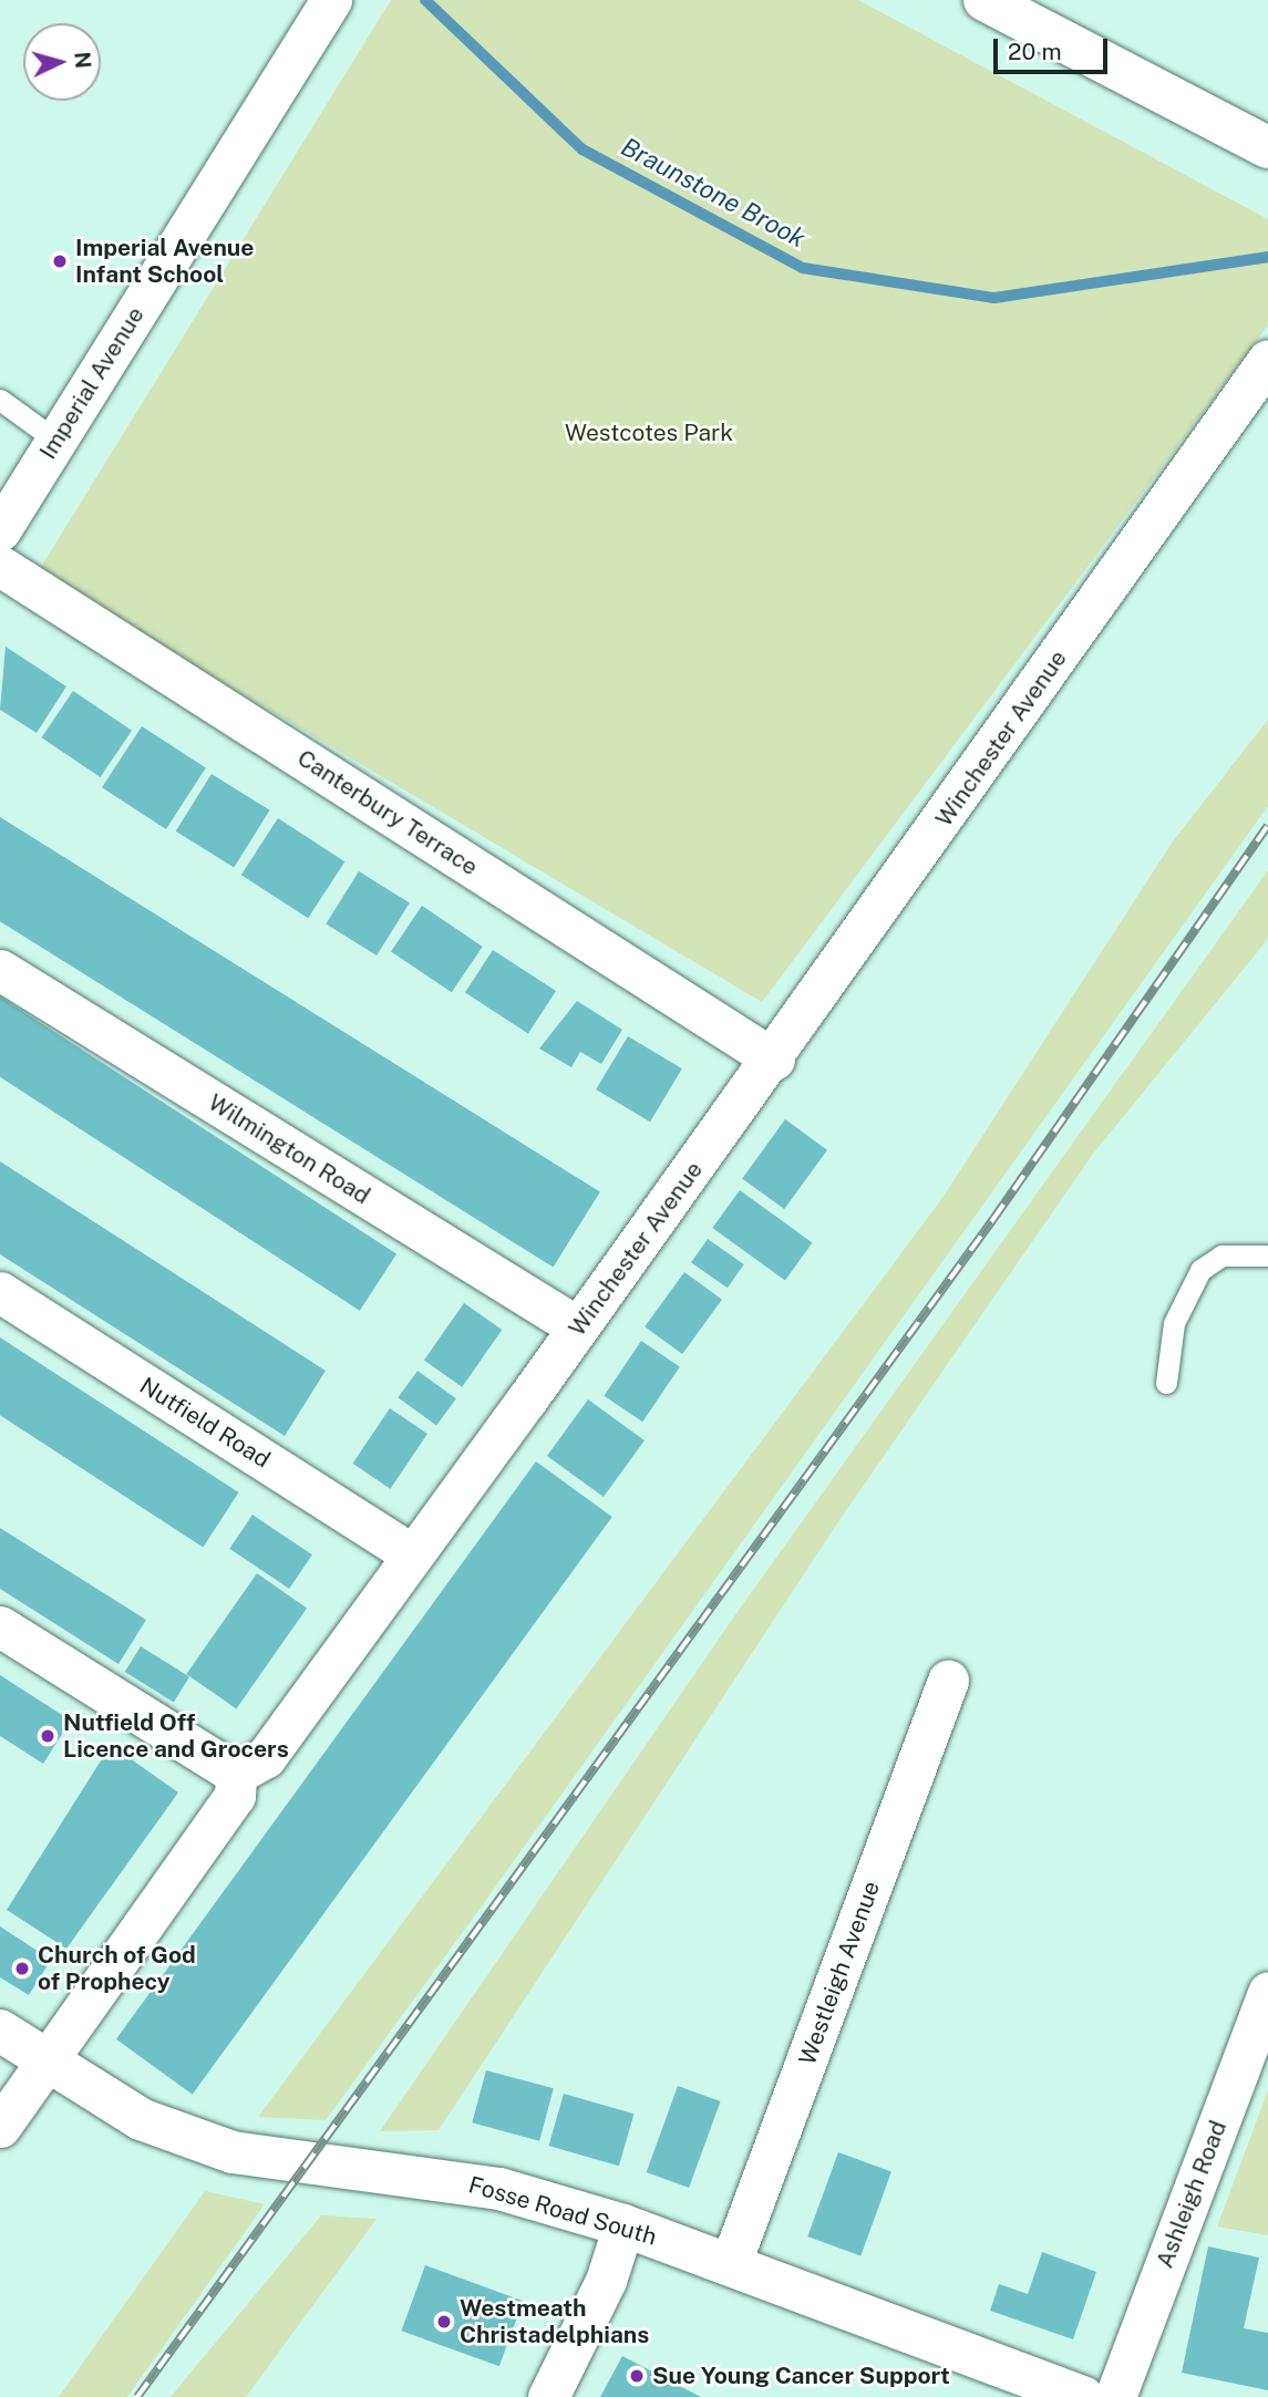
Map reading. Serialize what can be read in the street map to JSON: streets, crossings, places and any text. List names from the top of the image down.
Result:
{
  "streets": {
    "street": [
      "Imperial Avenue",
      "Winchester Avenue",
      "Canterbury Terrace",
      "Wilmington Road",
      "Nutfield Road",
      "Westleigh Avenue",
      "Ashleigh Road",
      "Fosse Road South"
    ]
  },
  "crossings": [
    ["Winchester Avenue", "Canterbury Terrace"],
    ["Winchester Avenue", "Wilmington Road"],
    ["Winchester Avenue", "Nutfield Road"],
    ["Westleigh Avenue", "Fosse Road South"]
  ],
  "water": ["Braunstone Brook"],
  "parks": ["Westcotes Park"],
  "places": [
    "Imperial Avenue Infant School",
    "Nutfield Off Licence and Grocers",
    "Church of God of Prophecy",
    "Westmeath Christadelphians",
    "Sue Young Cancer Support"
  ],
  "scale_bar": "20 m",
  "north": "right"
}
